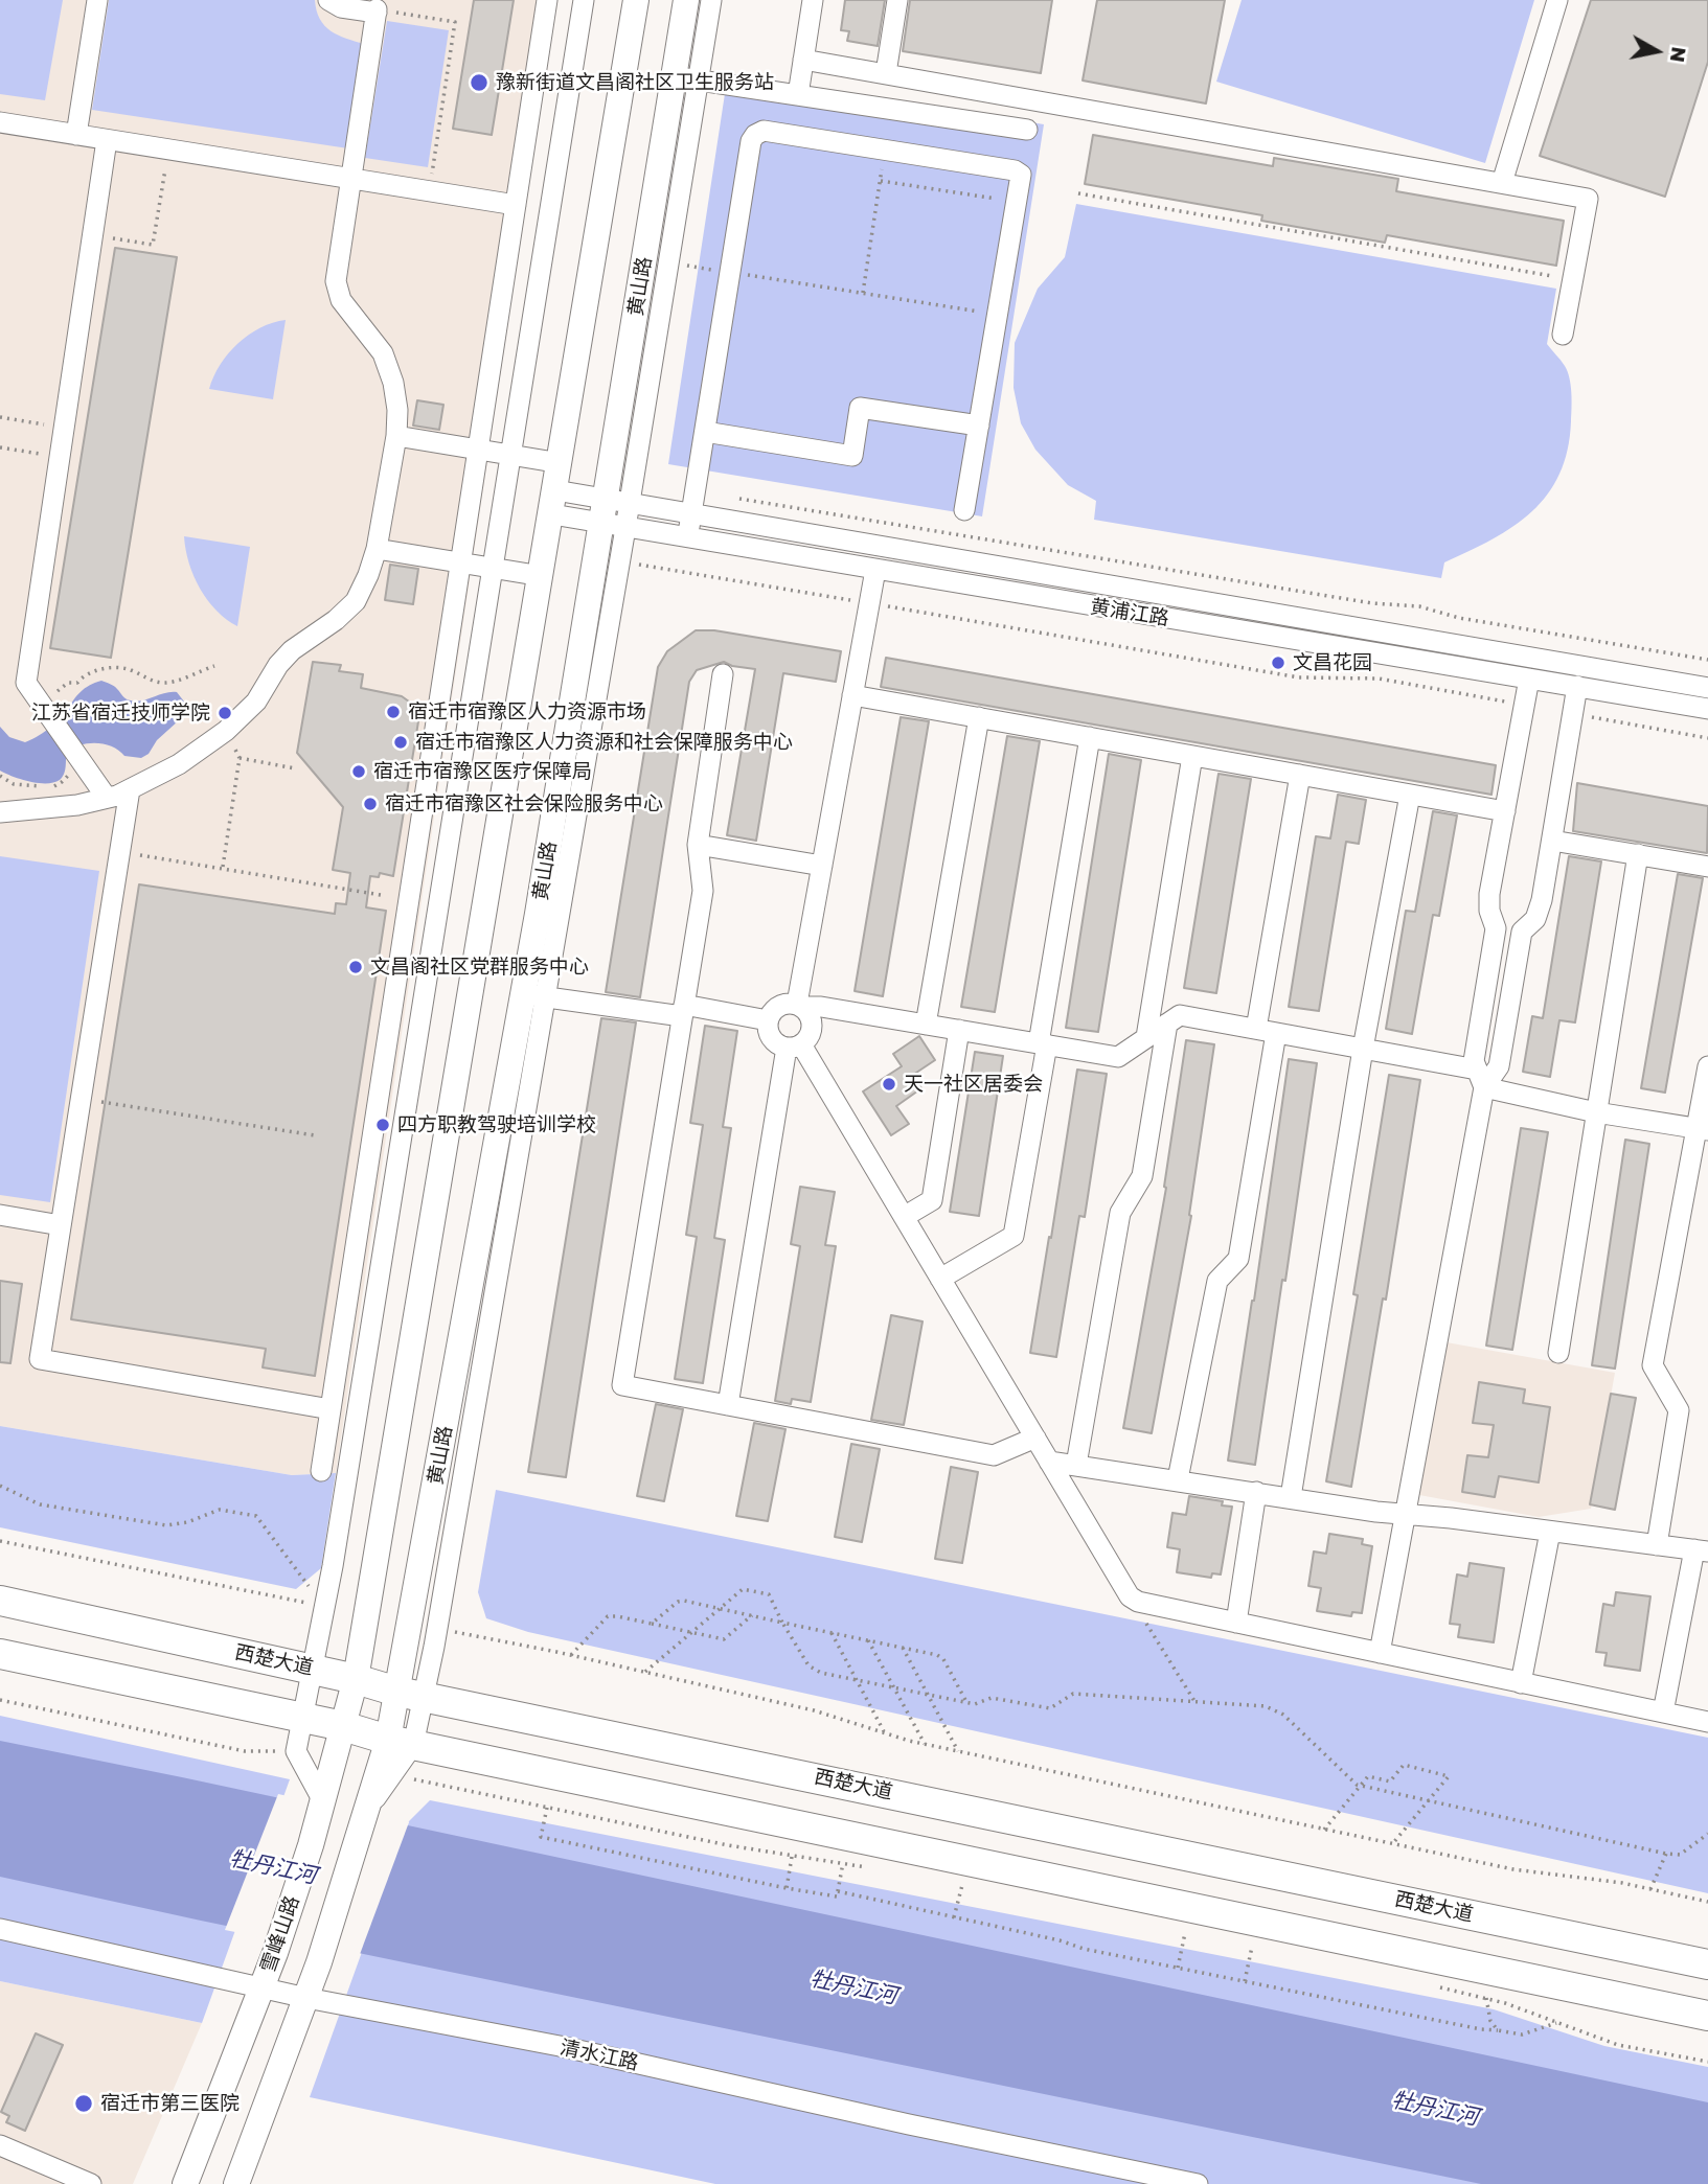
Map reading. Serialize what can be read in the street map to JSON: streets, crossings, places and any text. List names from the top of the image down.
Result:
{
  "streets": {
    "highway": ["西楚大道"],
    "main road": ["黄山路", "雪峰山路"],
    "street": ["黄浦江路", "清水江路"]
  },
  "crossings": [
    ["黄山路", "黄浦江路"],
    ["黄山路", "西楚大道"],
    ["西楚大道", "雪峰山路"],
    ["雪峰山路", "清水江路"]
  ],
  "water": ["牡丹江河"],
  "places": [
    "豫新街道文昌阁社区卫生服务站",
    "文昌花园",
    "宿迁市宿豫区人力资源市场",
    "江苏省宿迁技师学院",
    "宿迁市宿豫区人力资源和社会保障服务中心",
    "宿迁市宿豫区医疗保障局",
    "宿迁市宿豫区社会保险服务中心",
    "文昌阁社区党群服务中心",
    "天一社区居委会",
    "四方职教驾驶培训学校",
    "宿迁市第三医院"
  ],
  "north": "right"
}
